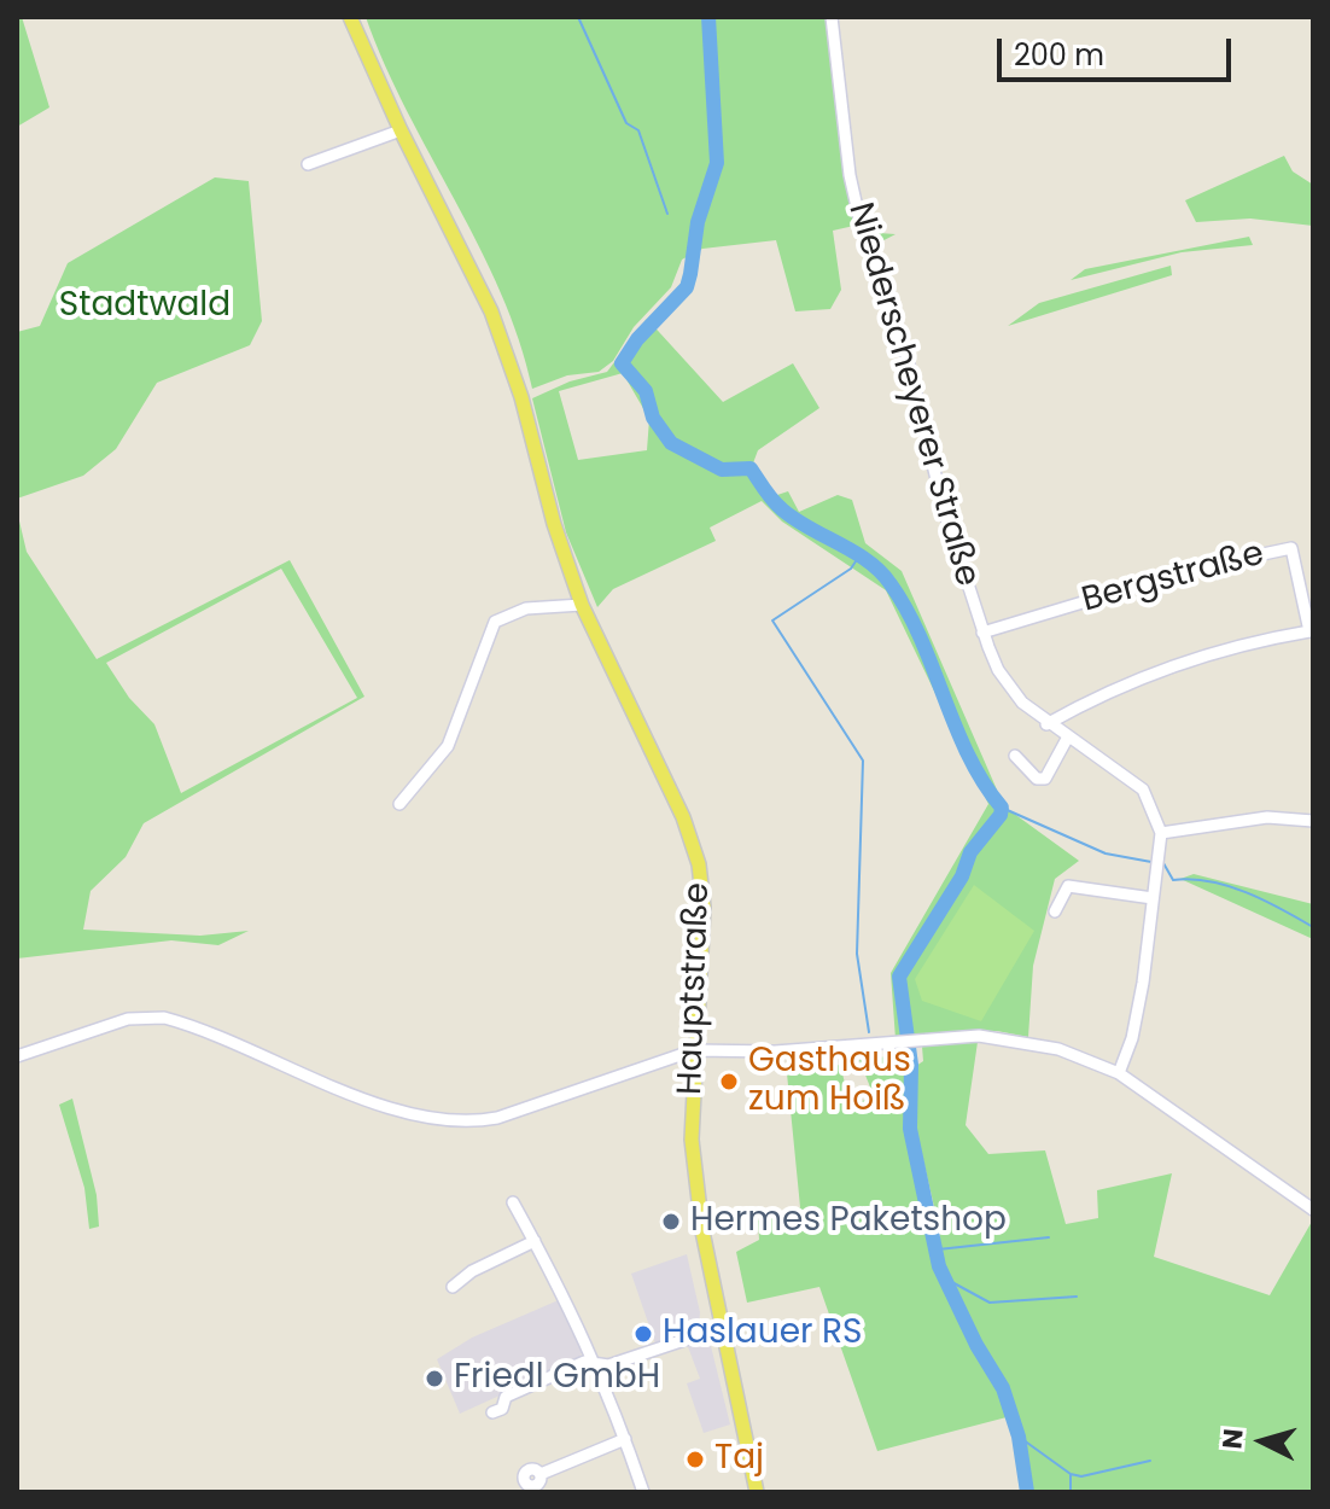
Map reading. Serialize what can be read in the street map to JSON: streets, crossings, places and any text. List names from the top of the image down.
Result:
{
  "streets": {
    "main road": ["Hauptstraße"],
    "street": ["Niederscheyerer Straße", "Bergstraße"]
  },
  "crossings": [
    ["Niederscheyerer Straße", "Bergstraße"]
  ],
  "parks": ["Stadtwald"],
  "places": [
    "Gasthaus zum Hoiß",
    "Hermes Paketshop",
    "Haslauer RS",
    "Friedl GmbH",
    "Taj"
  ],
  "scale_bar": "200 m",
  "north": "left"
}
